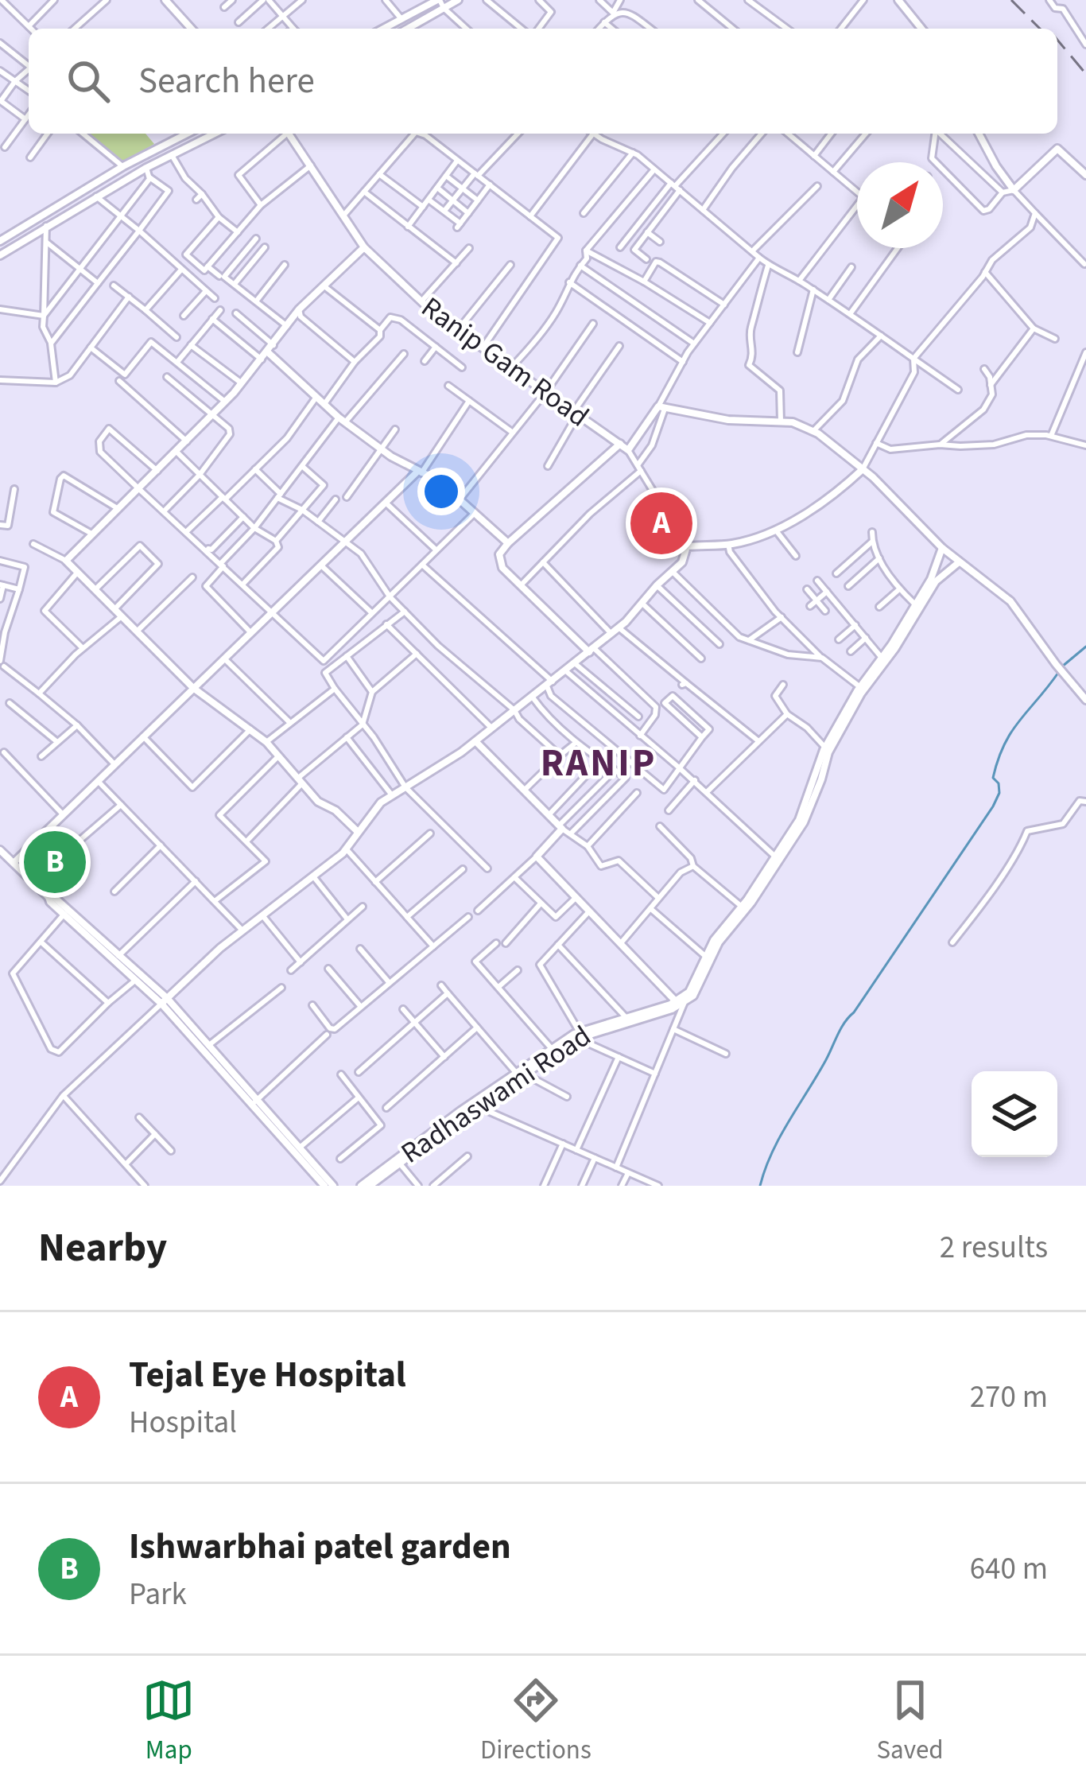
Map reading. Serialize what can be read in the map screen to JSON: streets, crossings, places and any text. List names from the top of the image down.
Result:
{
  "streets": {
    "street": ["Ranip Gam Road", "Radhaswami Road"]
  },
  "districts": ["RANIP"],
  "north": "top right",
  "page": {
    "search": "Search here",
    "pins": ["A", "B"],
    "heading": ["Nearby", "2 results"],
    "list": [
      {
        "mark": "A",
        "name": "Tejal Eye Hospital",
        "note": "Hospital",
        "value": "270 m"
      },
      {
        "mark": "B",
        "name": "Ishwarbhai patel garden",
        "note": "Park",
        "value": "640 m"
      }
    ],
    "nav": ["Map", "Directions", "Saved"]
  }
}
